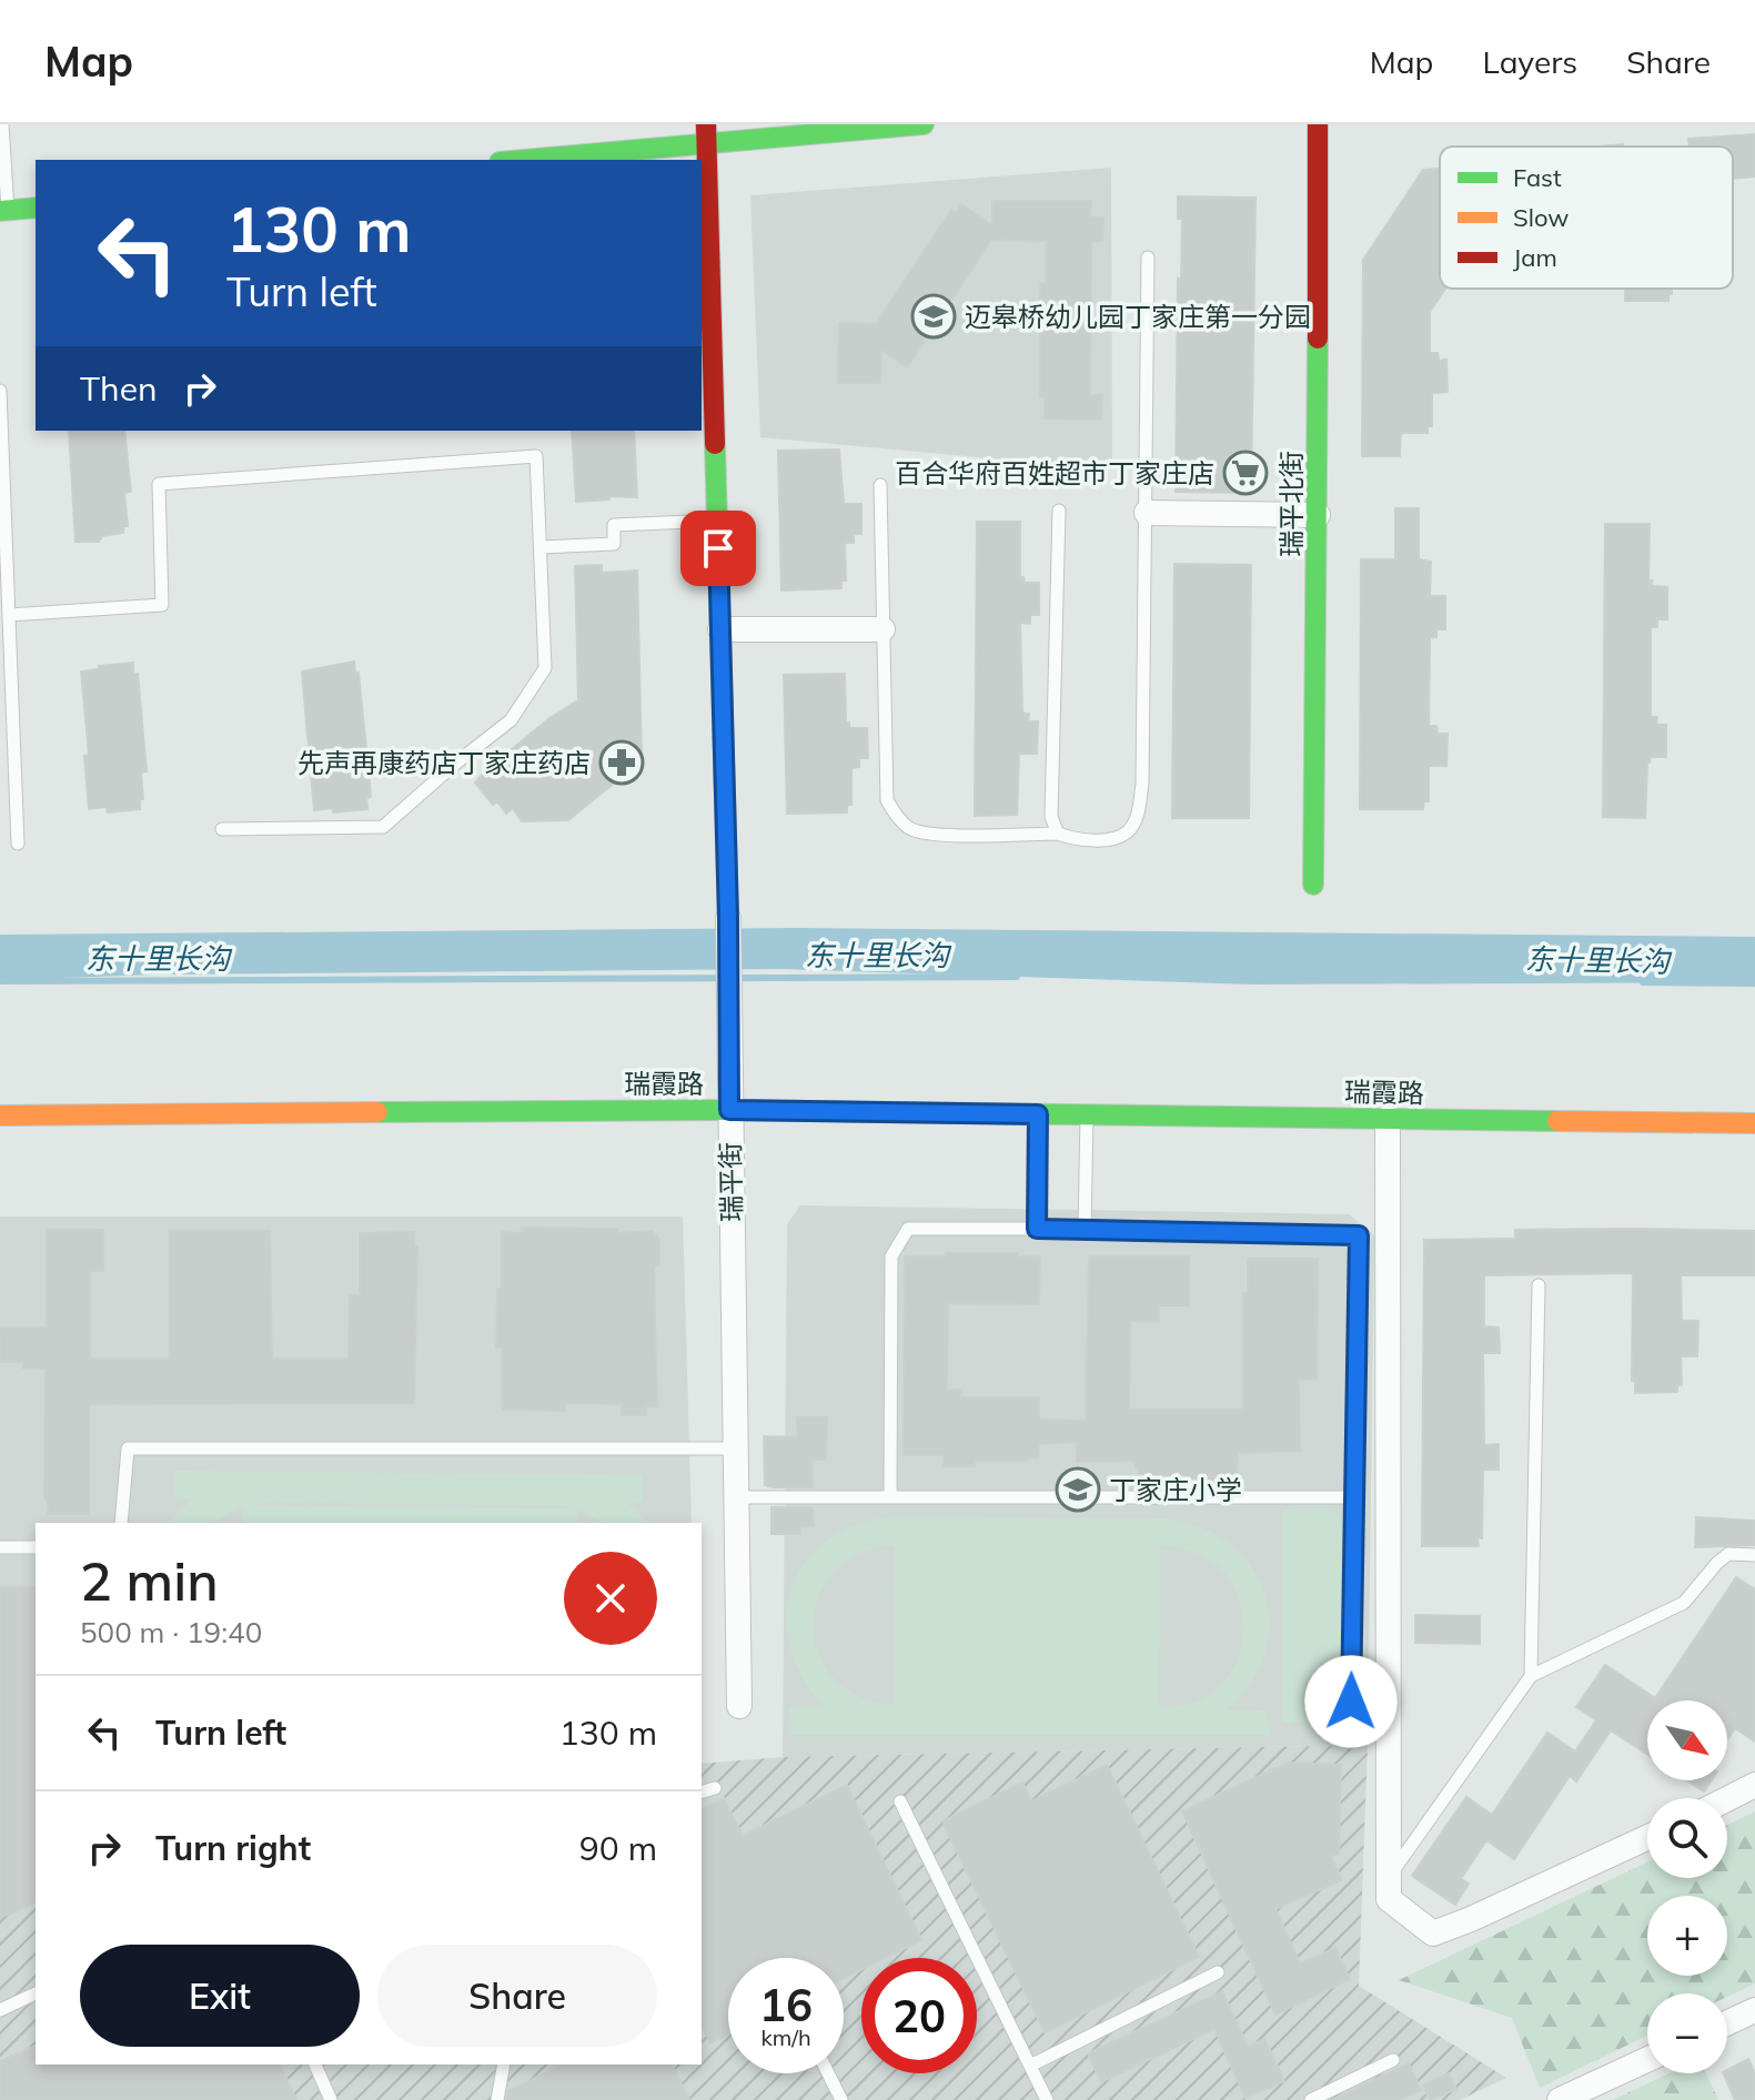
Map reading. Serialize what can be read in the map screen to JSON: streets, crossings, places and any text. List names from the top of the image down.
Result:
{
  "streets": {
    "street": ["瑞平北街", "瑞霞路", "瑞平街"]
  },
  "crossings": [
    ["瑞霞路", "瑞平街"]
  ],
  "water": ["东十里长沟"],
  "places": {
    "school or university": ["迈皋桥幼儿园丁家庄第一分园", "丁家庄小学"],
    "supermarket": ["百合华府百姓超市丁家庄店"],
    "pharmacy": ["先声再康药店丁家庄药店"]
  },
  "legend": ["Fast", "Slow", "Jam"],
  "north": "bottom right",
  "page": {
    "header": "Map",
    "nav": ["Map", "Layers", "Share"],
    "turn": ["130 m", "Turn left"],
    "then": "Then",
    "heading": ["2 min", "500 m · 19:40"],
    "list": [
      {
        "name": "Turn left",
        "value": "130 m"
      },
      {
        "name": "Turn right",
        "value": "90 m"
      }
    ],
    "map_buttons": ["+", "−"],
    "buttons": ["Exit", "Share"],
    "speed": "16 km/h",
    "limit": "20"
  }
}
